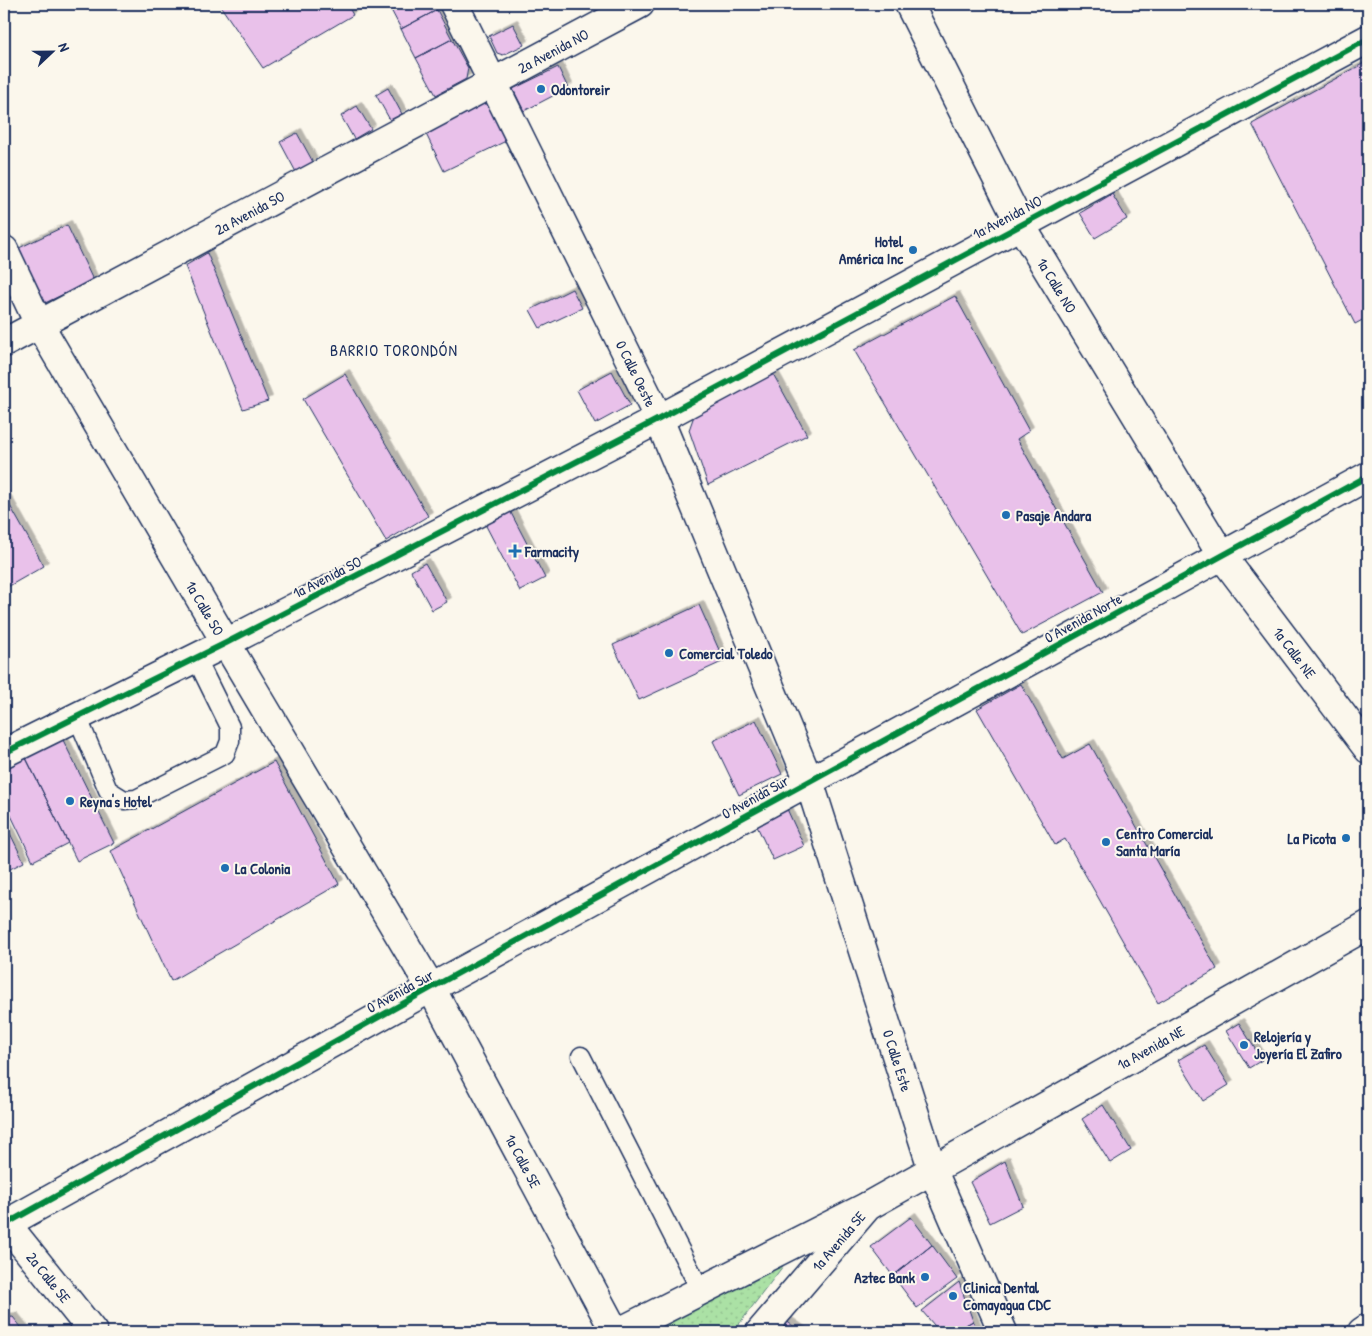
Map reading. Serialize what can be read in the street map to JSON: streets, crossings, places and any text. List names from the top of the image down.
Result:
{
  "streets": {
    "street": [
      "2a Avenida NO",
      "2a Avenida SO",
      "1a Avenida NO",
      "1a Calle NO",
      "0 Calle Oeste",
      "1a Avenida SO",
      "1a Calle SO",
      "0 Avenida Norte",
      "1a Calle NE",
      "0 Avenida Sur",
      "1a Avenida NE",
      "0 Calle Este",
      "1a Calle SE",
      "1a Avenida SE",
      "2a Calle SE"
    ]
  },
  "crossings": [
    ["2a Avenida NO", "2a Avenida SO"],
    ["2a Avenida NO", "0 Calle Oeste"],
    ["2a Avenida SO", "0 Calle Oeste"],
    ["2a Avenida SO", "1a Calle SO"],
    ["1a Avenida NO", "1a Calle NO"],
    ["1a Avenida NO", "0 Calle Oeste"],
    ["1a Avenida NO", "1a Avenida SO"],
    ["1a Calle NO", "0 Avenida Norte"],
    ["1a Calle NO", "1a Calle NE"],
    ["0 Calle Oeste", "1a Avenida SO"],
    ["0 Calle Oeste", "0 Avenida Norte"],
    ["0 Calle Oeste", "0 Avenida Sur"],
    ["0 Calle Oeste", "0 Calle Este"],
    ["1a Avenida SO", "1a Calle SO"],
    ["1a Calle SO", "0 Avenida Sur"],
    ["1a Calle SO", "1a Calle SE"],
    ["0 Avenida Norte", "1a Calle NE"],
    ["0 Avenida Norte", "0 Avenida Sur"],
    ["0 Avenida Norte", "0 Calle Este"],
    ["0 Avenida Sur", "0 Calle Este"],
    ["0 Avenida Sur", "1a Calle SE"],
    ["0 Avenida Sur", "2a Calle SE"],
    ["1a Avenida NE", "0 Calle Este"],
    ["1a Avenida NE", "1a Avenida SE"],
    ["0 Calle Este", "1a Avenida SE"]
  ],
  "districts": ["BARRIO TORONDÓN"],
  "places": {
    "other": [
      "Odontoreir",
      "Hotel América Inc",
      "Pasaje Andara",
      "Comercial Toledo",
      "Reyna's Hotel",
      "La Picota",
      "Centro Comercial Santa María",
      "La Colonia",
      "Relojería y Joyería El Zafiro",
      "Aztec Bank",
      "Clinica Dental Comayagua CDC"
    ],
    "health": ["Farmacity"]
  },
  "north": "right"
}
